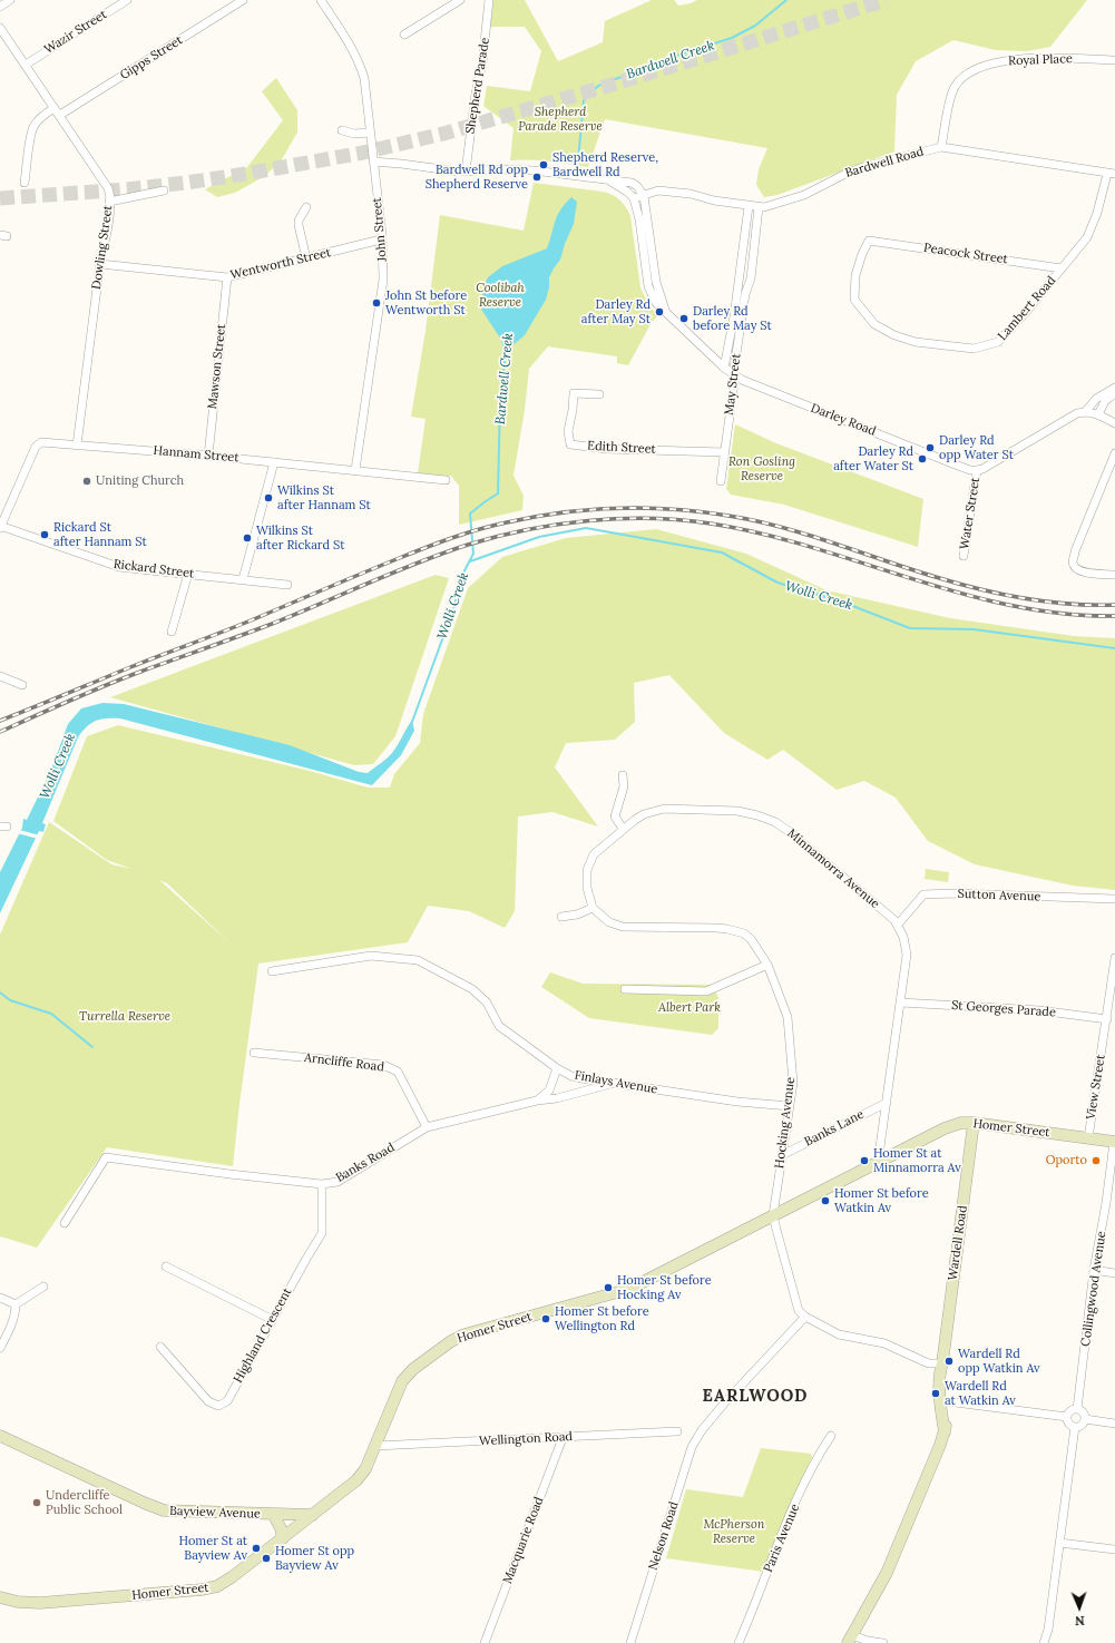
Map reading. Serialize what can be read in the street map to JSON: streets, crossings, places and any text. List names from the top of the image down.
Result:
{
  "streets": {
    "main road": ["Homer Street", "Wardell Road", "Bayview Avenue"],
    "street": [
      "Wazir Street",
      "Gipps Street",
      "Royal Place",
      "Shepherd Parade",
      "Bardwell Road",
      "John Street",
      "Dowling Street",
      "Peacock Street",
      "Wentworth Street",
      "Lambert Road",
      "Mawson Street",
      "May Street",
      "Darley Road",
      "Edith Street",
      "Hannam Street",
      "Water Street",
      "Rickard Street",
      "Minnamorra Avenue",
      "Sutton Avenue",
      "St Georges Parade",
      "Arncliffe Road",
      "Finlays Avenue",
      "View Street",
      "Hocking Avenue",
      "Banks Lane",
      "Banks Road",
      "Collingwood Avenue",
      "Highland Crescent",
      "Wellington Road",
      "Nelson Road",
      "Paris Avenue",
      "Macquarie Road"
    ]
  },
  "crossings": [
    ["Wazir Street", "Dowling Street"],
    ["Gipps Street", "Dowling Street"],
    ["Royal Place", "Bardwell Road"],
    ["Bardwell Road", "Lambert Road"],
    ["Bardwell Road", "May Street"],
    ["Bardwell Road", "Darley Road"],
    ["John Street", "Wentworth Street"],
    ["John Street", "Hannam Street"],
    ["Dowling Street", "Wentworth Street"],
    ["Dowling Street", "Hannam Street"],
    ["Peacock Street", "Lambert Road"],
    ["Wentworth Street", "Mawson Street"],
    ["Mawson Street", "Hannam Street"],
    ["May Street", "Darley Road"],
    ["May Street", "Edith Street"],
    ["Darley Road", "Water Street"],
    ["Hannam Street", "Rickard Street"],
    ["Minnamorra Avenue", "Sutton Avenue"],
    ["Minnamorra Avenue", "St Georges Parade"],
    ["Minnamorra Avenue", "Hocking Avenue"],
    ["Minnamorra Avenue", "Banks Lane"],
    ["Minnamorra Avenue", "Homer Street"],
    ["St Georges Parade", "View Street"],
    ["Arncliffe Road", "Banks Road"],
    ["Finlays Avenue", "Hocking Avenue"],
    ["Finlays Avenue", "Banks Road"],
    ["View Street", "Homer Street"],
    ["Hocking Avenue", "Banks Lane"],
    ["Hocking Avenue", "Homer Street"],
    ["Homer Street", "Wardell Road"],
    ["Homer Street", "Collingwood Avenue"],
    ["Homer Street", "Wellington Road"],
    ["Homer Street", "Bayview Avenue"],
    ["Banks Road", "Highland Crescent"],
    ["Wellington Road", "Macquarie Road"]
  ],
  "districts": ["EARLWOOD"],
  "water": ["Bardwell Creek", "Wolli Creek"],
  "parks": [
    "Shepherd Parade Reserve",
    "Coolibah Reserve",
    "Ron Gosling Reserve",
    "Albert Park",
    "Turrella Reserve",
    "McPherson Reserve"
  ],
  "places": [
    "Shepherd Reserve, Bardwell Rd",
    "Bardwell Rd opp Shepherd Reserve",
    "John St before Wentworth St",
    "Darley Rd after May St",
    "Darley Rd before May St",
    "Darley Rd opp Water St",
    "Darley Rd after Water St",
    "Uniting Church",
    "Wilkins St after Hannam St",
    "Rickard St after Hannam St",
    "Wilkins St after Rickard St",
    "Homer St at Minnamorra Av",
    "Oporto",
    "Homer St before Watkin Av",
    "Homer St before Hocking Av",
    "Homer St before Wellington Rd",
    "Wardell Rd opp Watkin Av",
    "Wardell Rd at Watkin Av",
    "Undercliffe Public School",
    "Homer St at Bayview Av",
    "Homer St opp Bayview Av"
  ],
  "north": "bottom"
}
